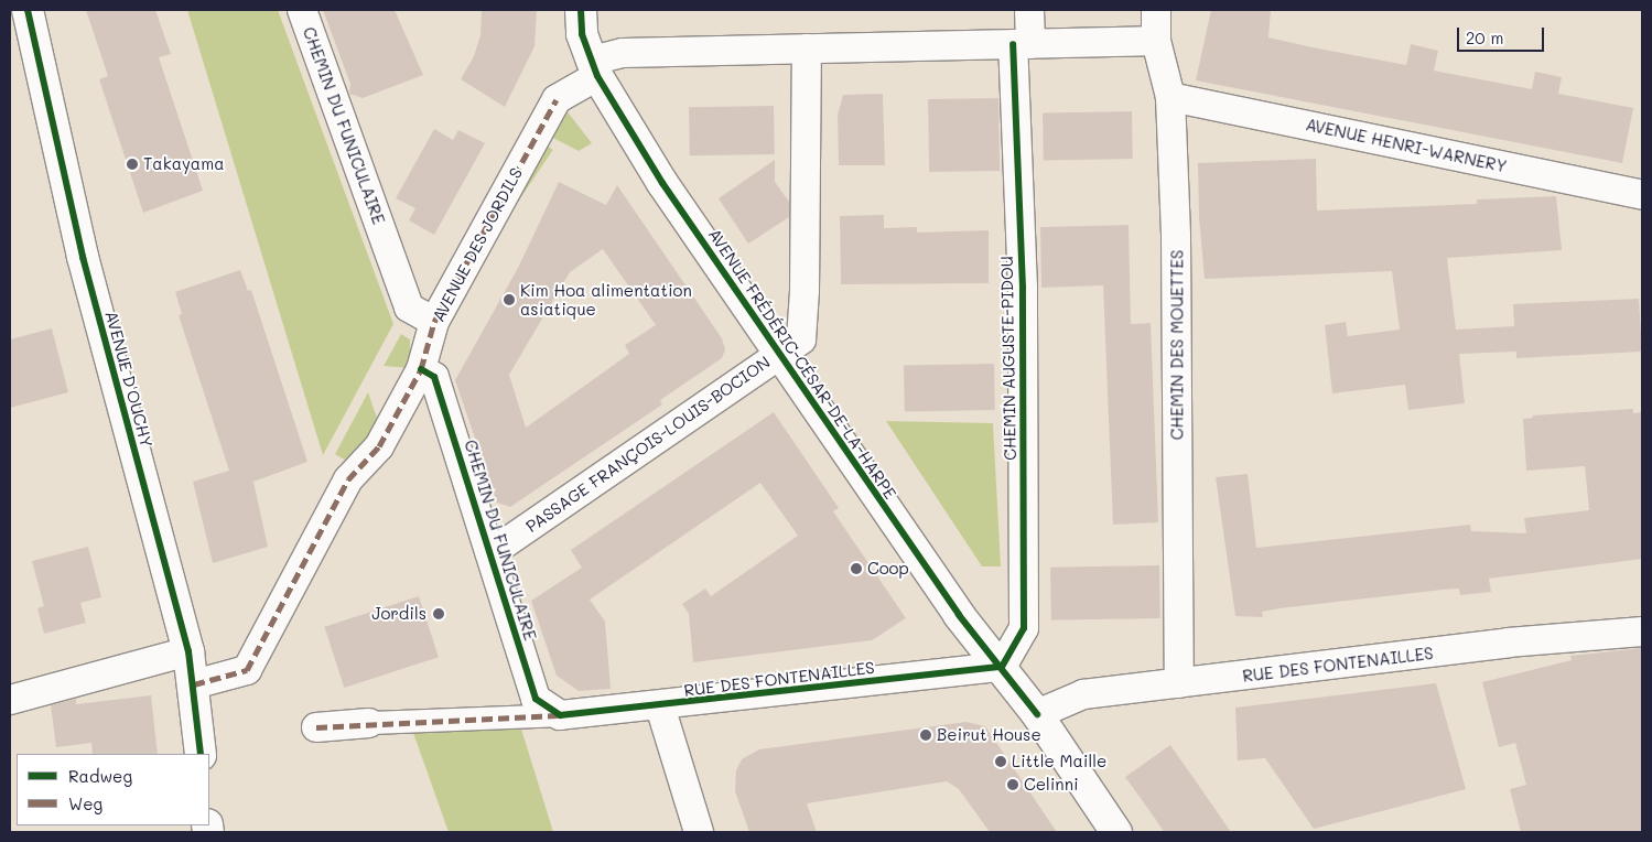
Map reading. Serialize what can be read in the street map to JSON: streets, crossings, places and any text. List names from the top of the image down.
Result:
{
  "streets": {
    "street": [
      "CHEMIN DU FUNICULAIRE",
      "AVENUE HENRI-WARNERY",
      "AVENUE DES JORDILS",
      "CHEMIN DES MOUETTES",
      "CHEMIN AUGUSTE-PIDOU",
      "AVENUE FRÉDÉRIC-CÉSAR-DE-LA-HARPE",
      "AVENUE D'OUCHY",
      "PASSAGE FRANÇOIS-LOUIS-BOCION",
      "RUE DES FONTENAILLES"
    ]
  },
  "crossings": [
    ["CHEMIN DU FUNICULAIRE", "AVENUE DES JORDILS"],
    ["CHEMIN DU FUNICULAIRE", "PASSAGE FRANÇOIS-LOUIS-BOCION"],
    ["CHEMIN DU FUNICULAIRE", "RUE DES FONTENAILLES"],
    ["AVENUE HENRI-WARNERY", "CHEMIN DES MOUETTES"],
    ["AVENUE DES JORDILS", "AVENUE FRÉDÉRIC-CÉSAR-DE-LA-HARPE"],
    ["AVENUE DES JORDILS", "AVENUE D'OUCHY"],
    ["CHEMIN DES MOUETTES", "RUE DES FONTENAILLES"],
    ["CHEMIN AUGUSTE-PIDOU", "AVENUE FRÉDÉRIC-CÉSAR-DE-LA-HARPE"],
    ["CHEMIN AUGUSTE-PIDOU", "RUE DES FONTENAILLES"],
    ["AVENUE FRÉDÉRIC-CÉSAR-DE-LA-HARPE", "PASSAGE FRANÇOIS-LOUIS-BOCION"],
    ["AVENUE FRÉDÉRIC-CÉSAR-DE-LA-HARPE", "RUE DES FONTENAILLES"]
  ],
  "places": [
    "Takayama",
    "Kim Hoa alimentation asiatique",
    "Coop",
    "Jordils",
    "Beirut House",
    "Little Maille",
    "Celinni"
  ],
  "legend": ["Radweg", "Weg"],
  "scale_bar": "20 m"
}
